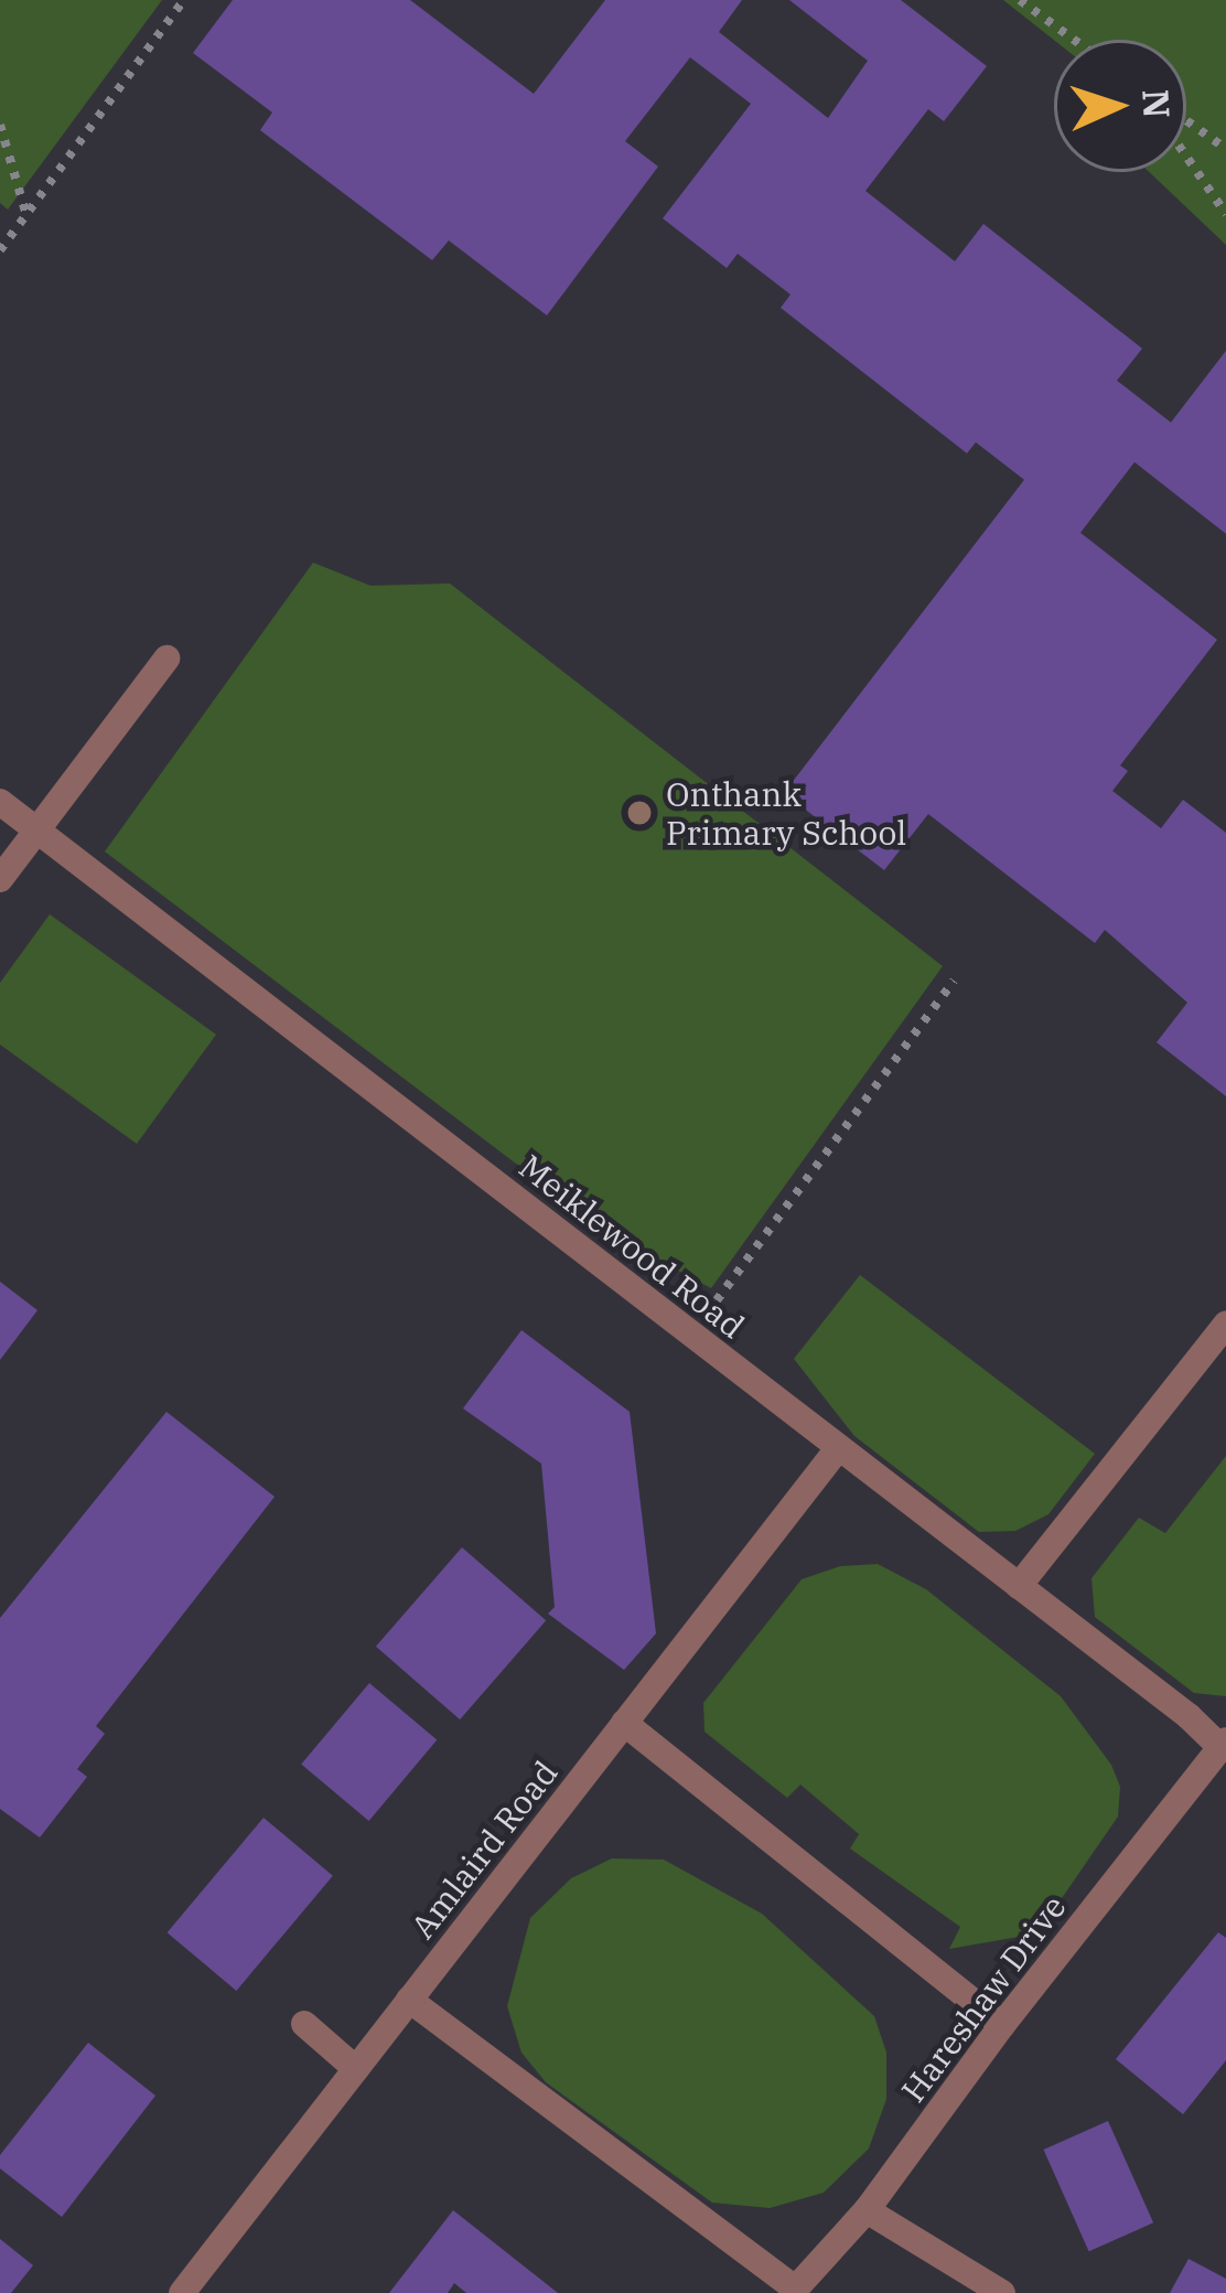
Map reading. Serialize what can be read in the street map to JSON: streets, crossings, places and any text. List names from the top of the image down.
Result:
{
  "streets": {
    "street": ["Meiklewood Road", "Amlaird Road", "Hareshaw Drive"]
  },
  "crossings": [
    ["Meiklewood Road", "Amlaird Road"],
    ["Meiklewood Road", "Hareshaw Drive"]
  ],
  "places": ["Onthank Primary School"],
  "north": "right"
}
